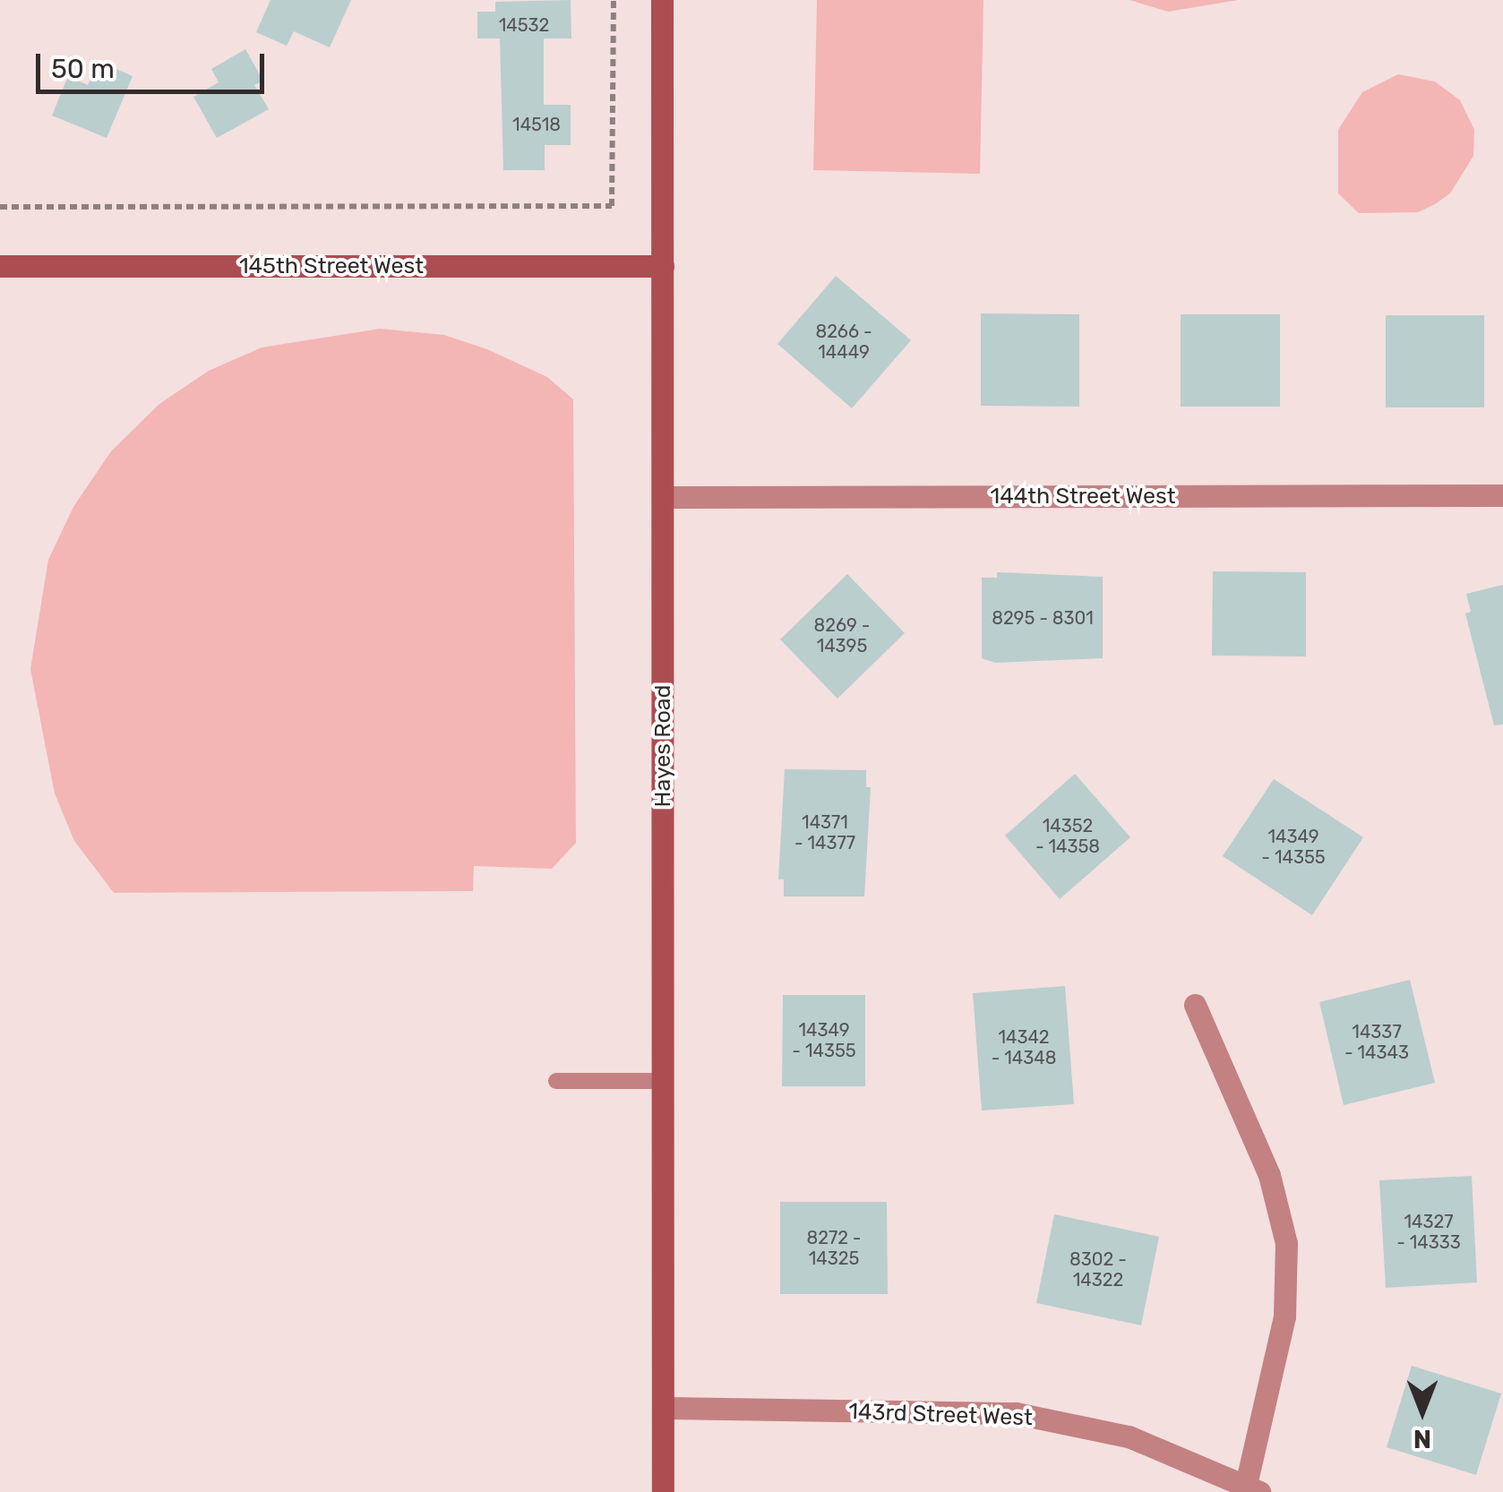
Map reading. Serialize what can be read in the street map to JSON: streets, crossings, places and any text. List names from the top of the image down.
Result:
{
  "streets": {
    "street": [
      "145th Street West",
      "144th Street West",
      "Hayes Road",
      "143rd Street West"
    ]
  },
  "crossings": [
    ["145th Street West", "Hayes Road"],
    ["144th Street West", "Hayes Road"],
    ["Hayes Road", "143rd Street West"]
  ],
  "house_numbers": [
    "14532",
    "14518",
    "8266 - 14449",
    "8295 - 8301",
    "8269 - 14395",
    "14371 - 14377",
    "14352 - 14358",
    "14349 - 14355",
    "14349 - 14355",
    "14337 - 14343",
    "14342 - 14348",
    "14327 - 14333",
    "8272 - 14325",
    "8302 - 14322"
  ],
  "scale_bar": "50 m",
  "north": "bottom"
}
